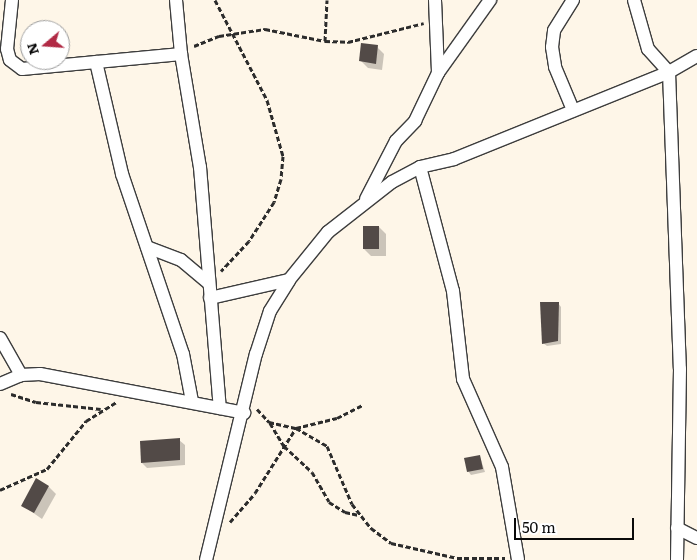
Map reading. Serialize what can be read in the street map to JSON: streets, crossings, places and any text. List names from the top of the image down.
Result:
{
  "scale_bar": "50 m",
  "north": "left"
}
